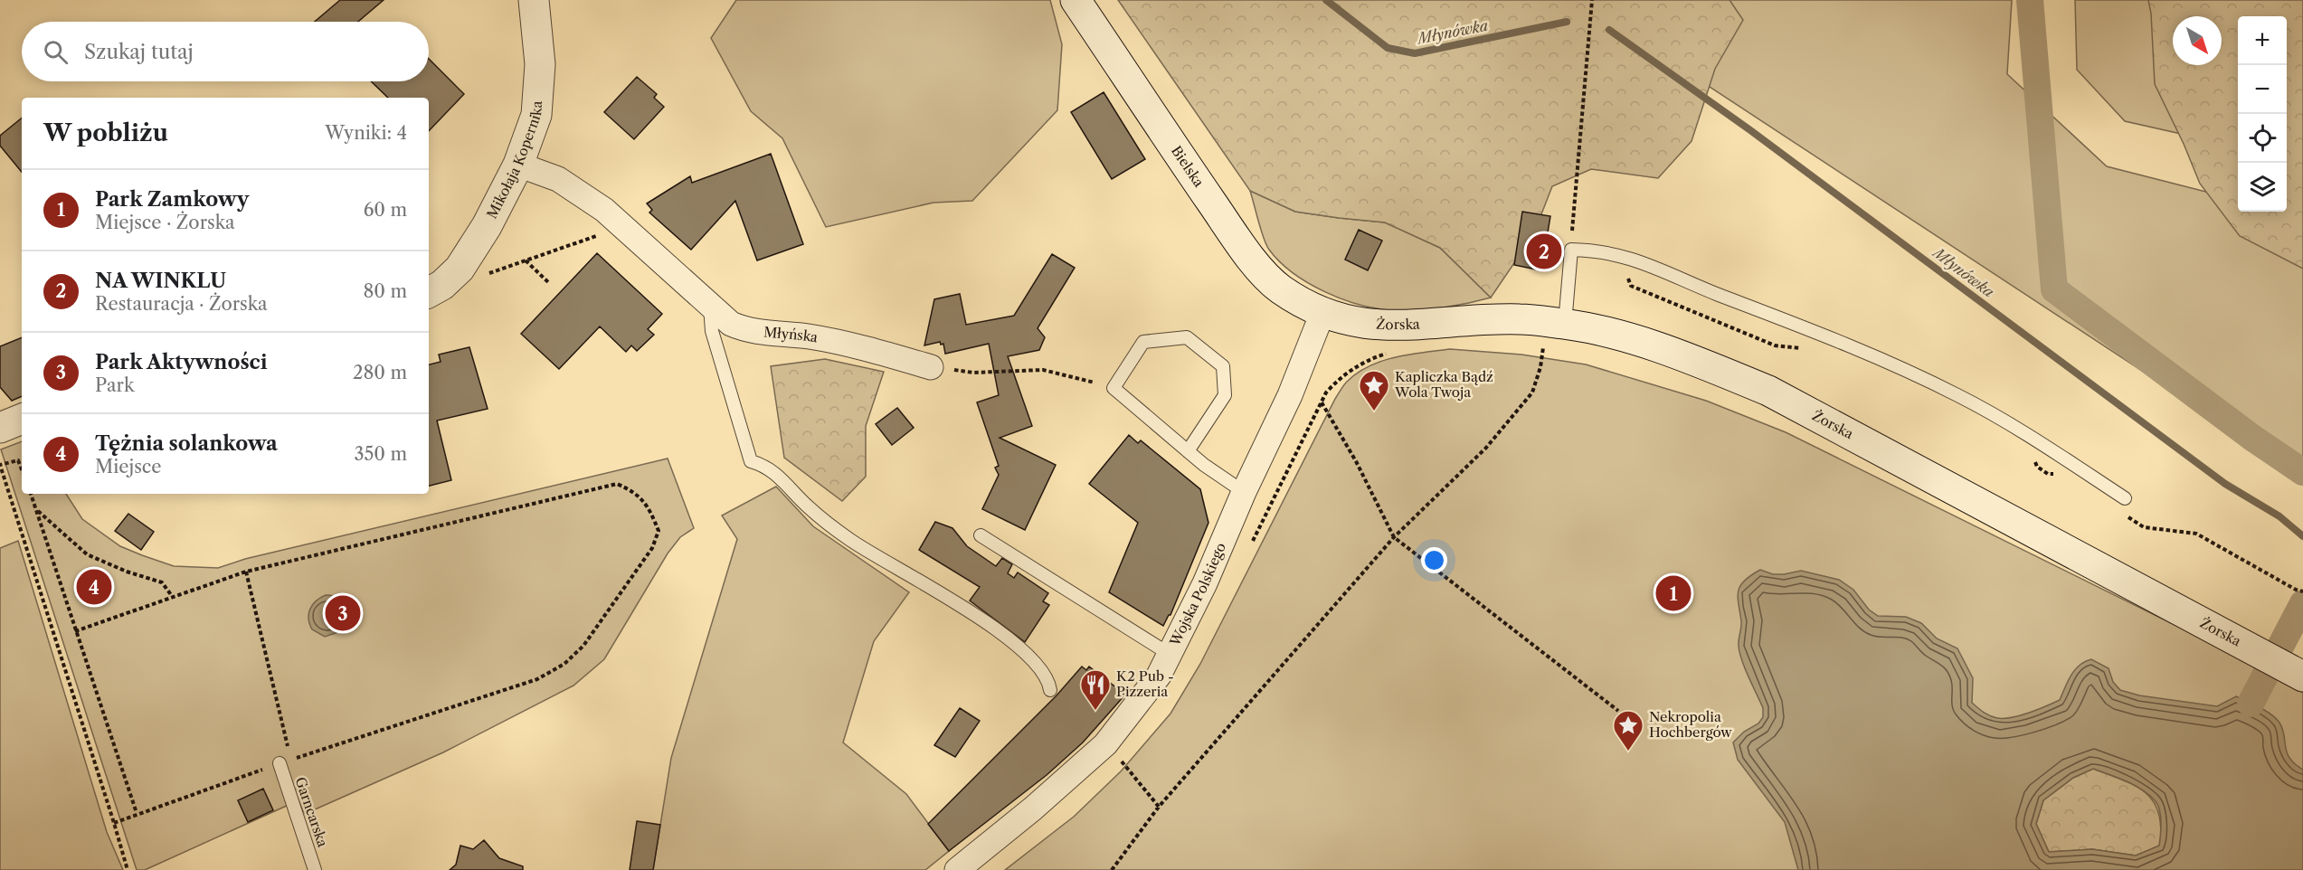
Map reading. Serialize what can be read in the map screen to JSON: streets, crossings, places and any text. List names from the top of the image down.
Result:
{
  "streets": {
    "main road": ["Mikołaja Kopernika", "Bielska", "Żorska"],
    "street": ["Młyńska", "Wojska Polskiego"],
    "lane": ["Garncarska"]
  },
  "crossings": [
    ["Mikołaja Kopernika", "Młyńska"],
    ["Bielska", "Żorska"],
    ["Bielska", "Wojska Polskiego"],
    ["Żorska", "Wojska Polskiego"]
  ],
  "water": ["Młynówka"],
  "places": {
    "place": ["Kapliczka Bądź Wola Twoja", "Nekropolia Hochbergów"],
    "restaurant": ["K2 Pub - Pizzeria"]
  },
  "north": "bottom right",
  "page": {
    "map_buttons": ["+", "−"],
    "search": "Szukaj tutaj",
    "heading": ["W pobliżu", "Wyniki: 4"],
    "list": [
      {
        "mark": "1",
        "name": "Park Zamkowy",
        "note": "Miejsce · Żorska",
        "value": "60 m"
      },
      {
        "mark": "2",
        "name": "NA WINKLU",
        "note": "Restauracja · Żorska",
        "value": "80 m"
      },
      {
        "mark": "3",
        "name": "Park Aktywności",
        "note": "Park",
        "value": "280 m"
      },
      {
        "mark": "4",
        "name": "Tężnia solankowa",
        "note": "Miejsce",
        "value": "350 m"
      }
    ],
    "pins": [
      "2",
      "4",
      "1",
      "3"
    ]
  }
}
